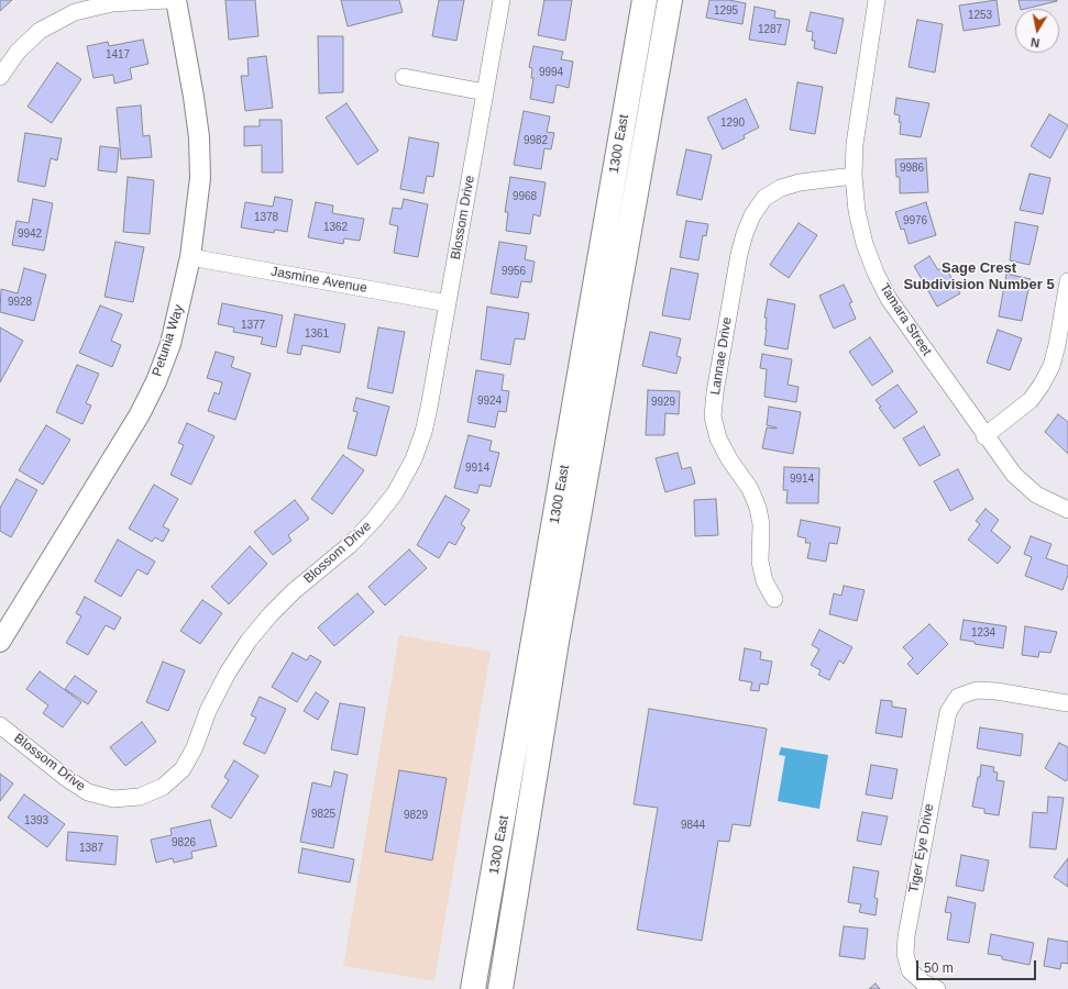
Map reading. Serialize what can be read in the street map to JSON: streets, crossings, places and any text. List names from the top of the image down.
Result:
{
  "streets": {
    "main road": ["1300 East"],
    "street": [
      "Blossom Drive",
      "Jasmine Avenue",
      "Tamara Street",
      "Petunia Way",
      "Lannae Drive",
      "Tiger Eye Drive"
    ]
  },
  "crossings": [
    ["Blossom Drive", "Jasmine Avenue"],
    ["Jasmine Avenue", "Petunia Way"],
    ["Tamara Street", "Lannae Drive"]
  ],
  "districts": ["Sage Crest Subdivision Number 5"],
  "house_numbers": [
    "1295",
    "1253",
    "1287",
    "1417",
    "9994",
    "1290",
    "9982",
    "9986",
    "9968",
    "1378",
    "9976",
    "1362",
    "9942",
    "9956",
    "9928",
    "1377",
    "1361",
    "9924",
    "9929",
    "9914",
    "9914",
    "1234",
    "9825",
    "9829",
    "1393",
    "9844",
    "9826",
    "1387"
  ],
  "scale_bar": "50 m",
  "north": "bottom"
}
